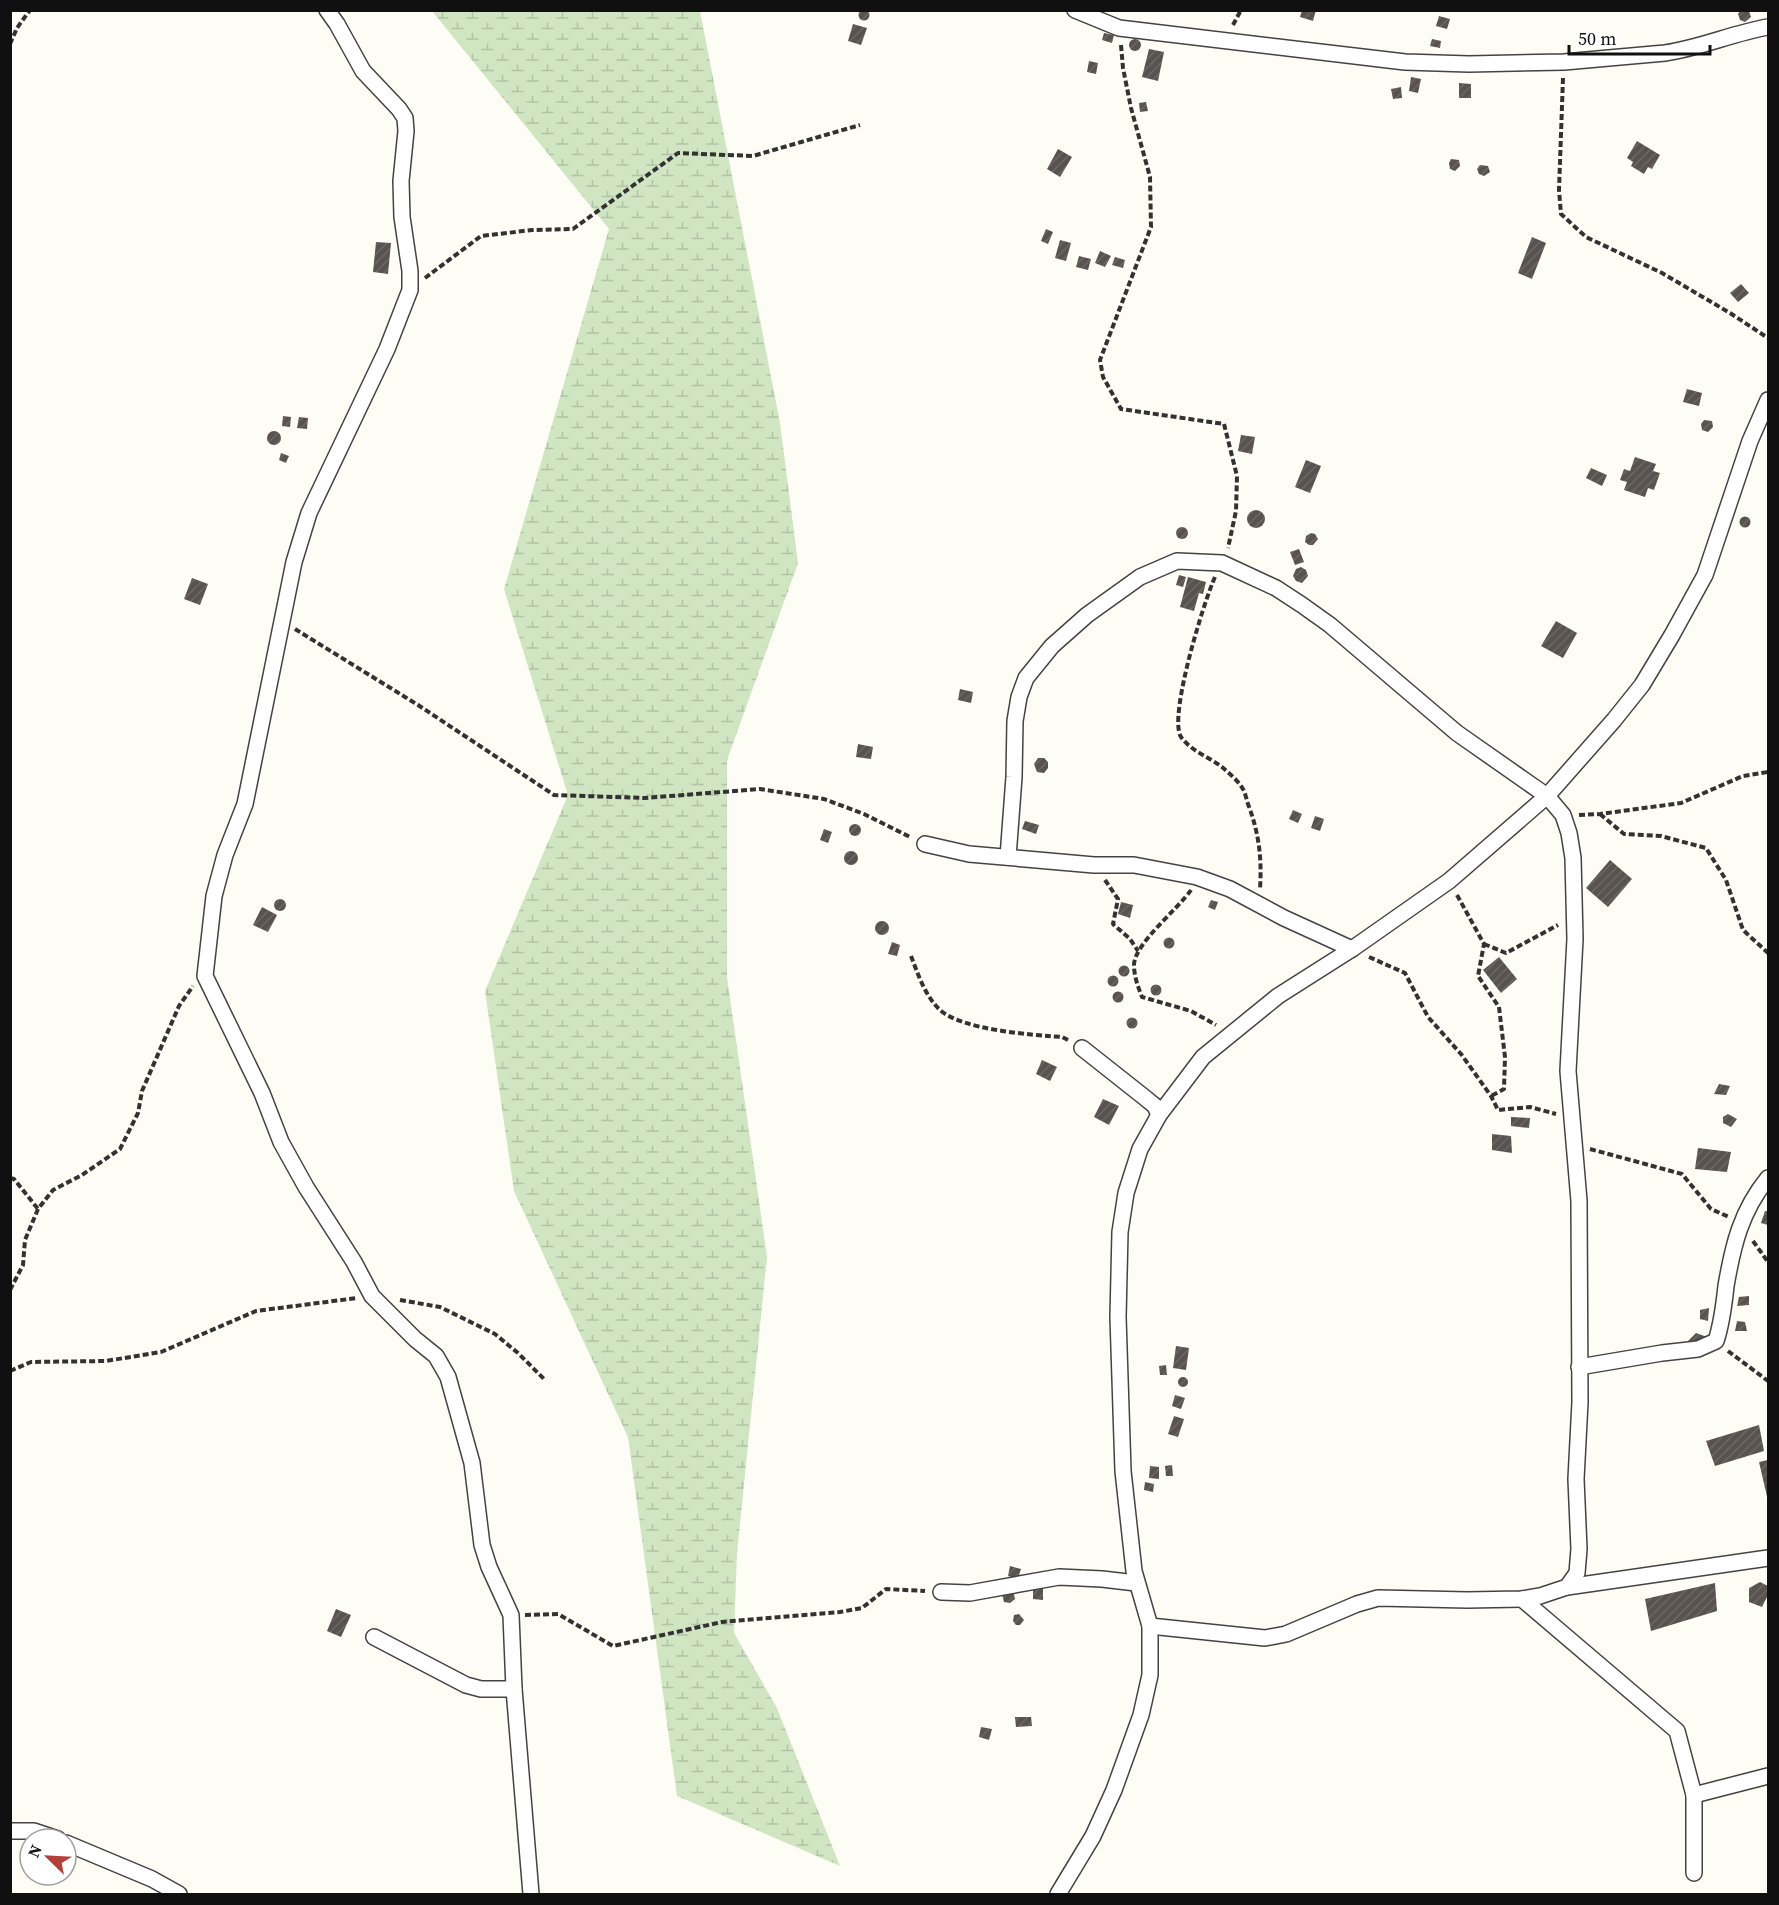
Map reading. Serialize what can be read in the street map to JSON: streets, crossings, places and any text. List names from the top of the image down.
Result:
{
  "scale_bar": "50 m",
  "north": "top left"
}
